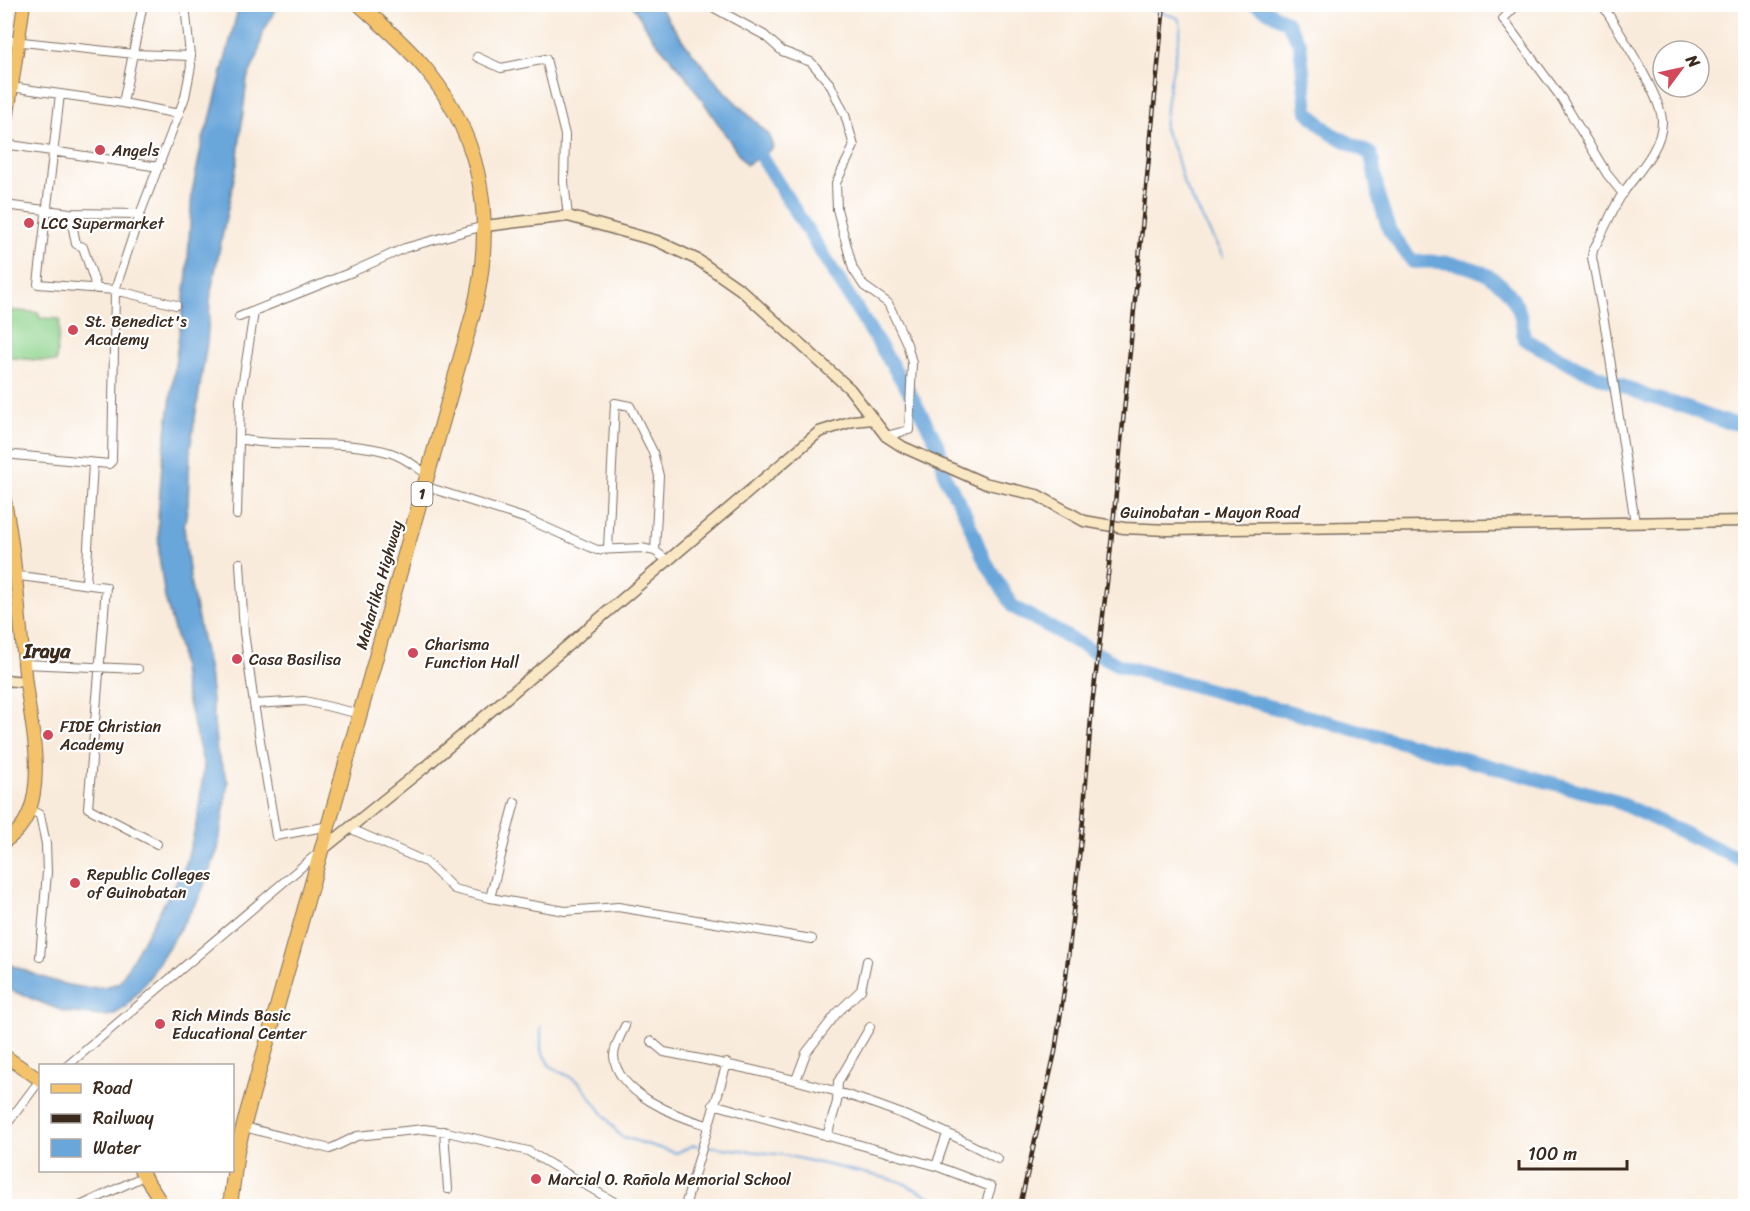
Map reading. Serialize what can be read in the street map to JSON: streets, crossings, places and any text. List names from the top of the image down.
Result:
{
  "streets": {
    "highway": ["1", "Maharlika Highway"],
    "main road": ["Guinobatan - Mayon Road"]
  },
  "crossings": [
    ["Guinobatan - Mayon Road", "Maharlika Highway"]
  ],
  "districts": ["Iraya"],
  "places": [
    "Angels",
    "LCC Supermarket",
    "St. Benedict's Academy",
    "Charisma Function Hall",
    "Casa Basilisa",
    "FIDE Christian Academy",
    "Republic Colleges of Guinobatan",
    "Rich Minds Basic Educational Center",
    "Marcial O. Rañola Memorial School"
  ],
  "legend": ["Road", "Railway", "Water"],
  "scale_bar": "100 m",
  "north": "top right"
}
